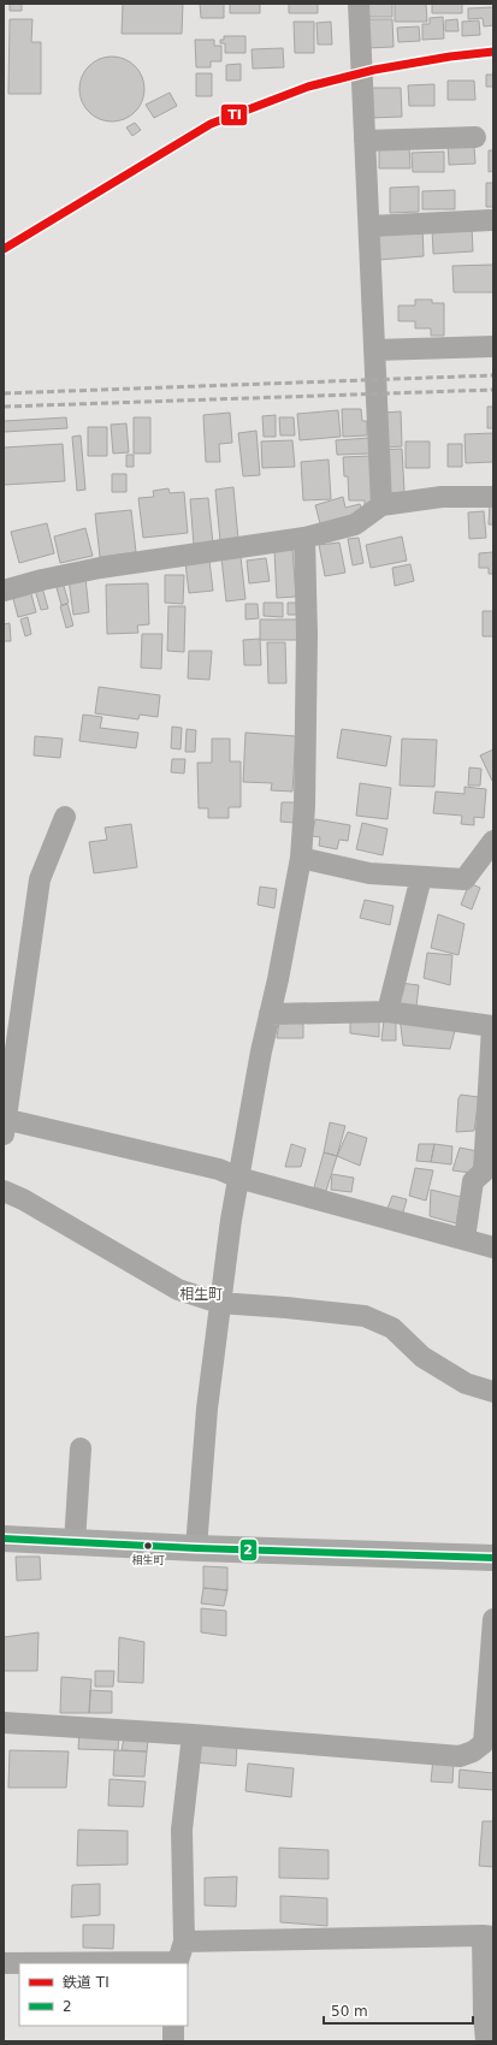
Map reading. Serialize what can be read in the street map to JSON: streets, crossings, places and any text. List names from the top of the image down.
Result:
{
  "districts": ["相生町"],
  "places": ["相生町"],
  "lines": ["rail line TI", "transit line 2"],
  "legend": ["鉄道 TI", "2"],
  "scale_bar": "50 m"
}
